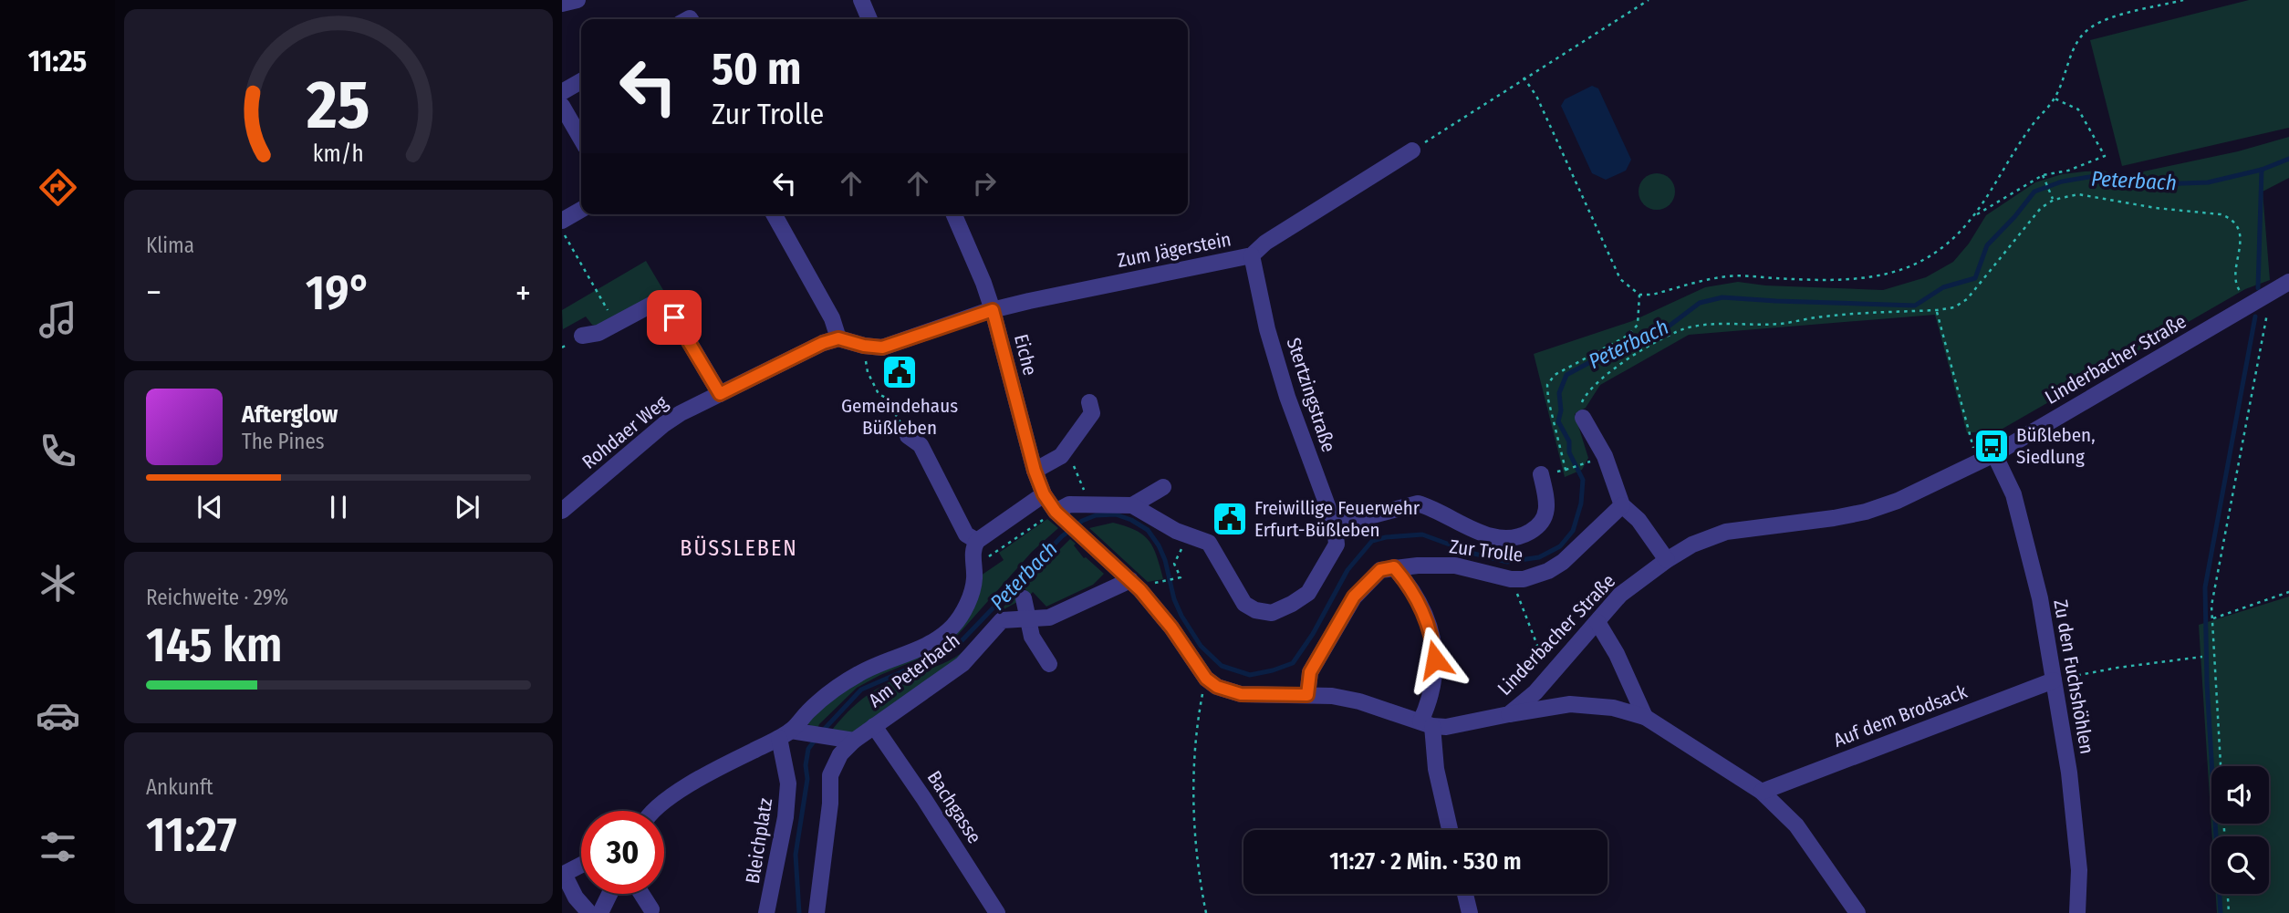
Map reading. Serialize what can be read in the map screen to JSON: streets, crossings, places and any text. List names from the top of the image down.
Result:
{
  "streets": {
    "street": [
      "Zum Jägerstein",
      "Eiche",
      "Linderbacher Straße",
      "Stertzingstraße",
      "Rohdaer Weg",
      "Zur Trolle",
      "Am Peterbach",
      "Zu den Fuchshöhlen",
      "Auf dem Brodsack",
      "Bachgasse",
      "Bleichplatz"
    ]
  },
  "crossings": [
    ["Zum Jägerstein", "Eiche"],
    ["Zum Jägerstein", "Stertzingstraße"],
    ["Linderbacher Straße", "Zur Trolle"],
    ["Linderbacher Straße", "Zu den Fuchshöhlen"],
    ["Am Peterbach", "Bachgasse"],
    ["Zu den Fuchshöhlen", "Auf dem Brodsack"]
  ],
  "districts": ["BÜSSLEBEN"],
  "water": ["Peterbach"],
  "places": {
    "public building": ["Gemeindehaus Büßleben", "Freiwillige Feuerwehr Erfurt-Büßleben"],
    "bus stop": ["Büßleben, Siedlung"]
  },
  "page": {
    "tabs": "11:25",
    "turn": ["50 m", "Zur Trolle"],
    "tile": [
      "Klima",
      ["Reichweite · 29%", "145 km"],
      ["Ankunft", "11:27"]
    ],
    "heat": ["−", "19°", "+"],
    "song": ["Afterglow", "The Pines"],
    "limit": "30",
    "trip": "11:27 · 2 Min. · 530 m",
    "gauge": ["25", "km/h"]
  }
}
